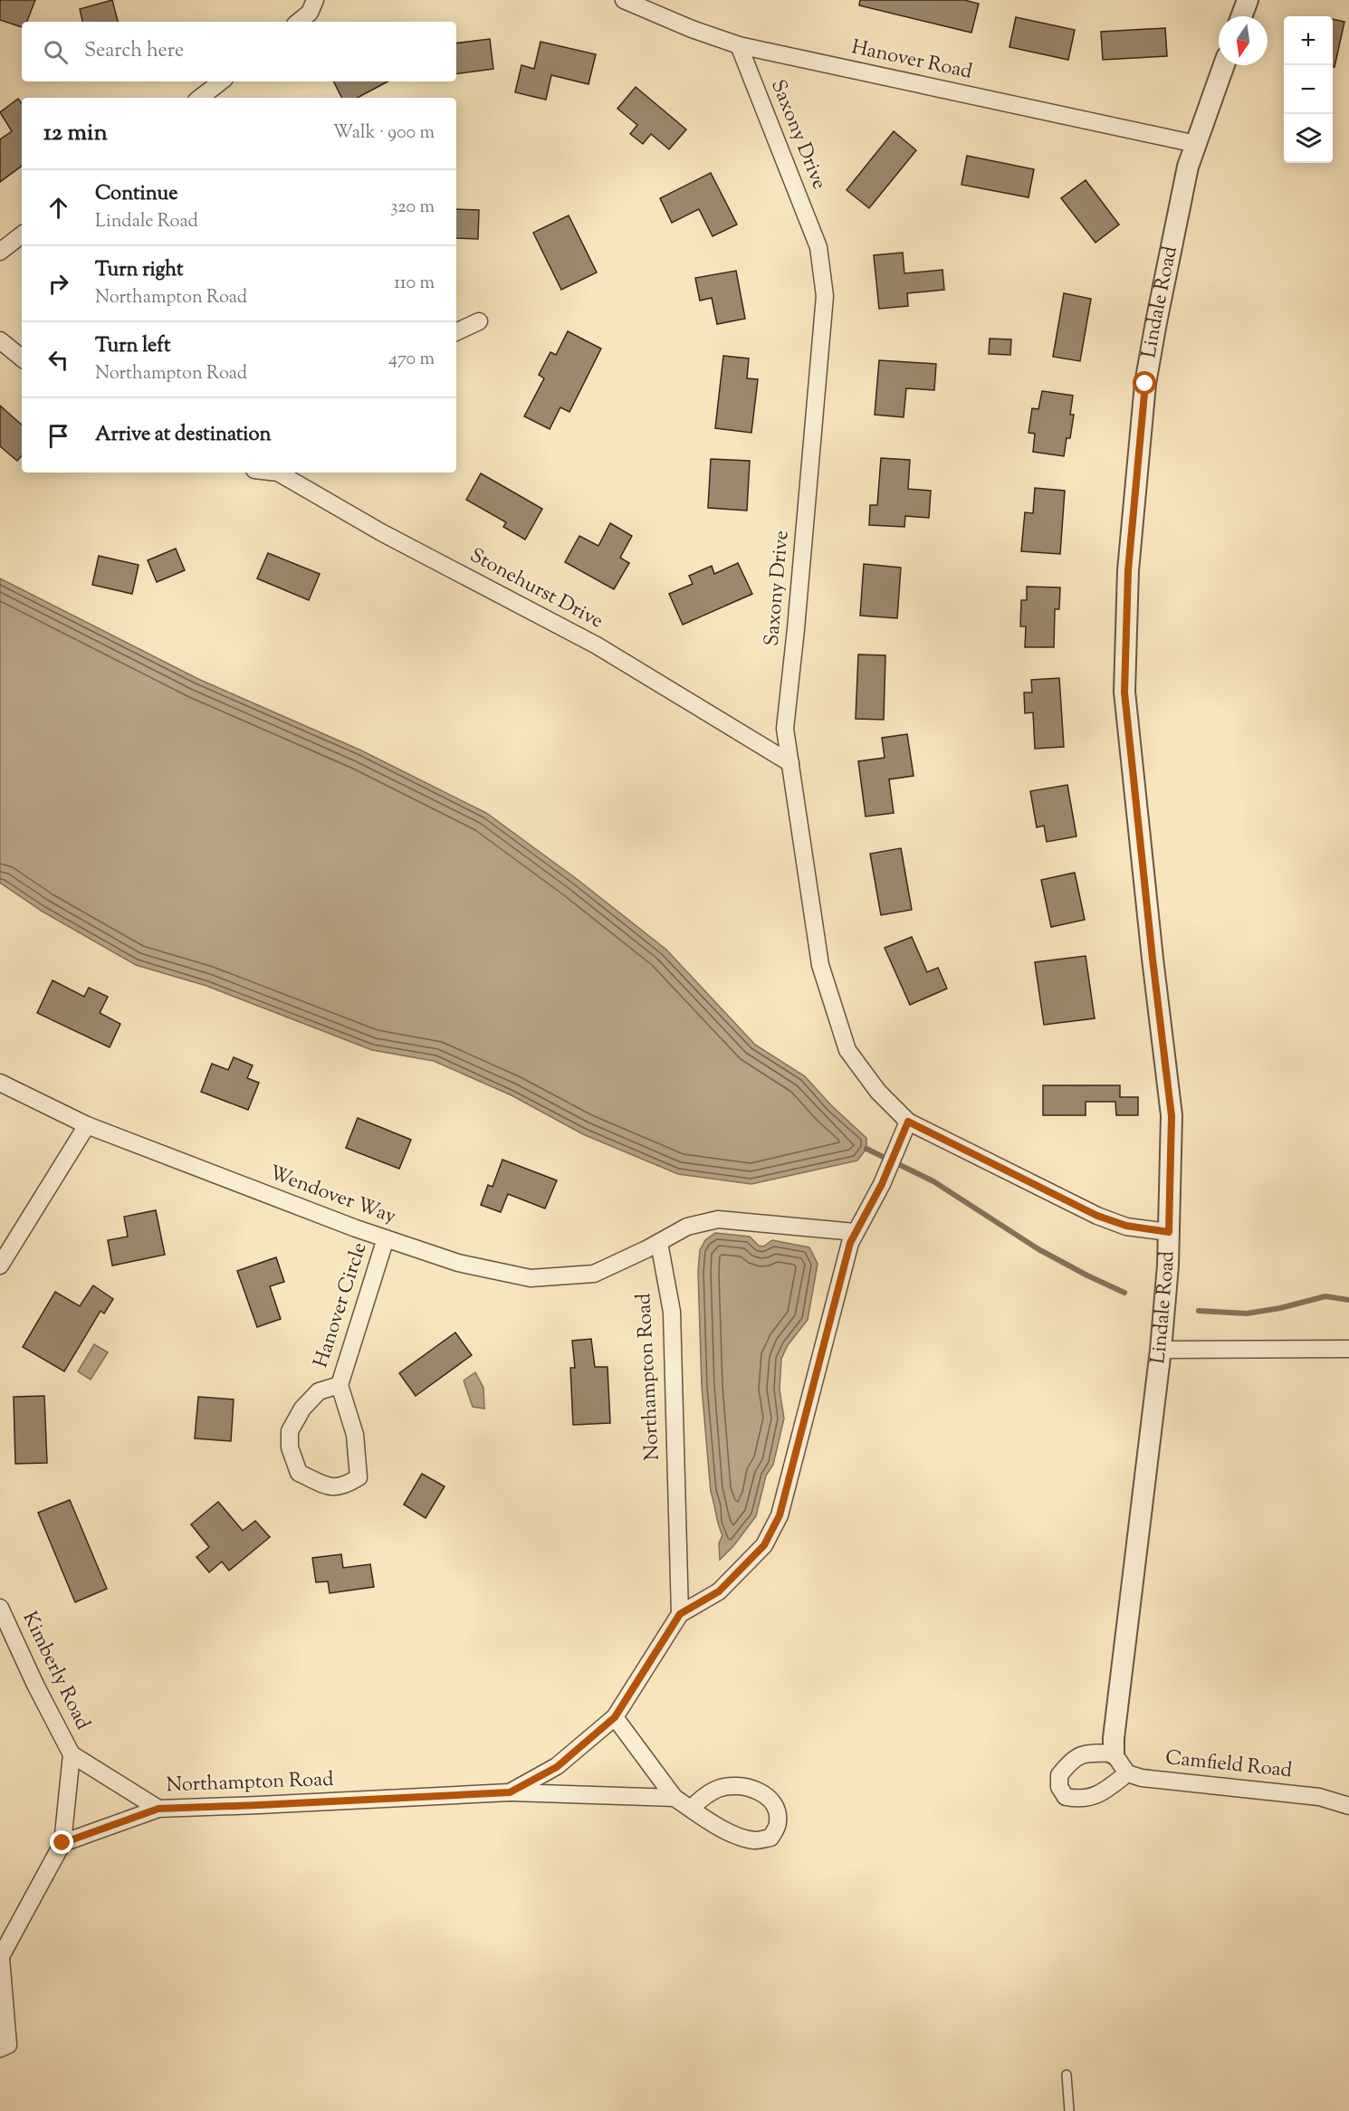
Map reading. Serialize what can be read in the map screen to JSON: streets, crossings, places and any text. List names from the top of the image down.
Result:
{
  "streets": {
    "street": [
      "Hanover Road",
      "Saxony Drive",
      "Lindale Road",
      "Stonehurst Drive",
      "Wendover Way",
      "Hanover Circle",
      "Northampton Road",
      "Kimberly Road",
      "Camfield Road"
    ]
  },
  "crossings": [
    ["Hanover Road", "Saxony Drive"],
    ["Hanover Road", "Lindale Road"],
    ["Saxony Drive", "Stonehurst Drive"],
    ["Saxony Drive", "Northampton Road"],
    ["Lindale Road", "Camfield Road"],
    ["Wendover Way", "Hanover Circle"],
    ["Wendover Way", "Northampton Road"],
    ["Northampton Road", "Kimberly Road"]
  ],
  "north": "bottom",
  "page": {
    "map_buttons": ["+", "−"],
    "search": "Search here",
    "heading": ["12 min", "Walk · 900 m"],
    "list": [
      ["Continue", "Lindale Road", "320 m"],
      ["Turn right", "Northampton Road", "110 m"],
      ["Turn left", "Northampton Road", "470 m"],
      "Arrive at destination"
    ]
  }
}
